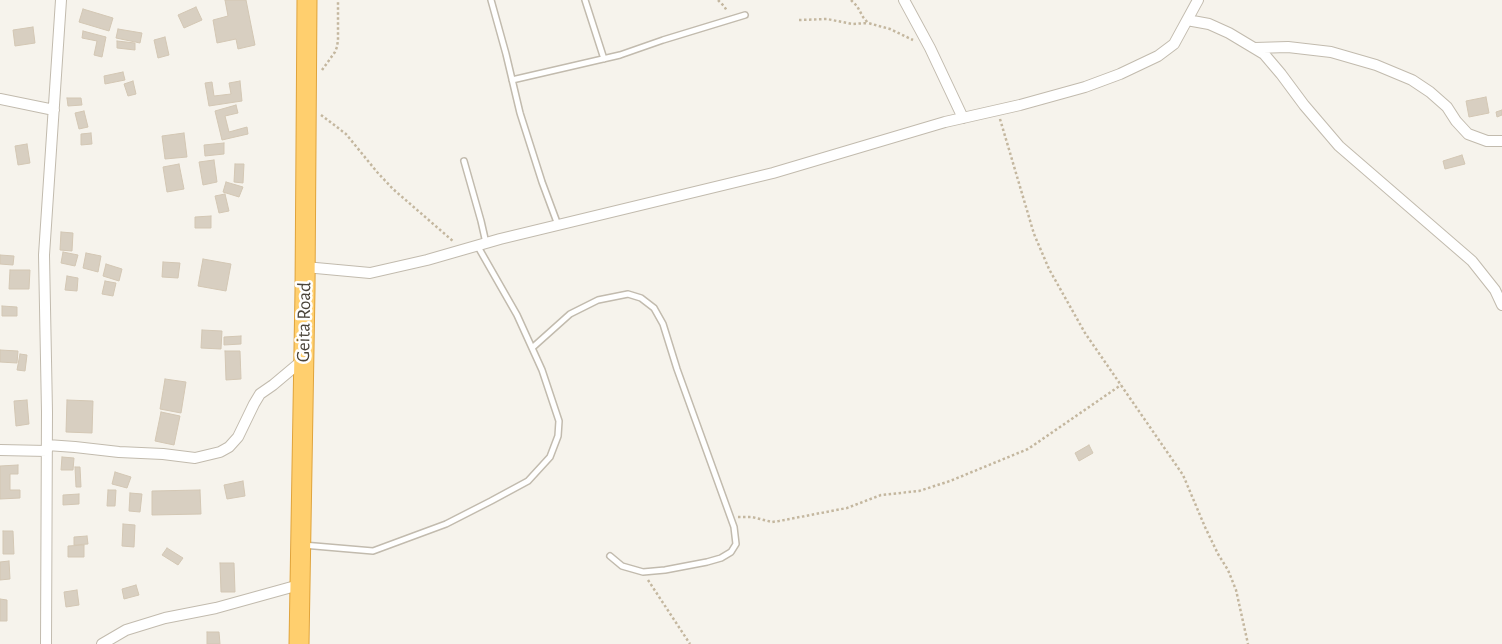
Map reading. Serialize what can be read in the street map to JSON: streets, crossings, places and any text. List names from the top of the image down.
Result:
{
  "streets": {
    "highway": ["Geita Road"]
  }
}
